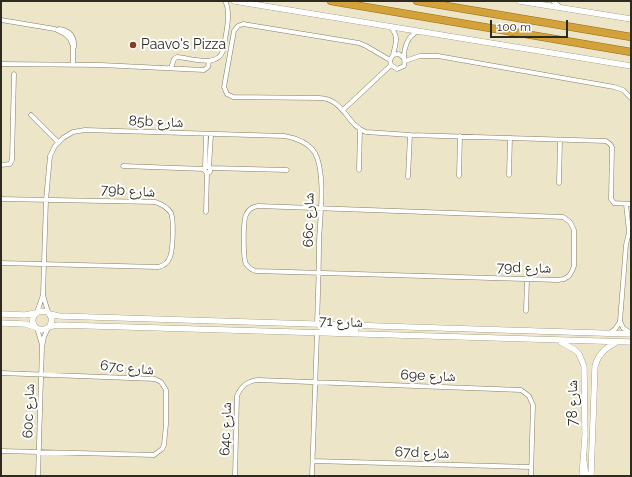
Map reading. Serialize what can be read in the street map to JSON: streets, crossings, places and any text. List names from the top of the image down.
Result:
{
  "streets": {
    "street": [
      "85b شارع",
      "79b شارع",
      "66c شارع",
      "79d شارع",
      "شارع 71",
      "67c شارع",
      "69e شارع",
      "شارع 78",
      "60c شارع",
      "64c شارع",
      "67d شارع"
    ]
  },
  "crossings": [
    ["85b شارع", "66c شارع"],
    ["66c شارع", "79d شارع"],
    ["66c شارع", "شارع 71"],
    ["شارع 71", "شارع 78"],
    ["شارع 71", "60c شارع"],
    ["67c شارع", "60c شارع"],
    ["69e شارع", "64c شارع"],
    ["69e شارع", "67d شارع"]
  ],
  "places": ["Paavo's Pizza"],
  "scale_bar": "100 m"
}
